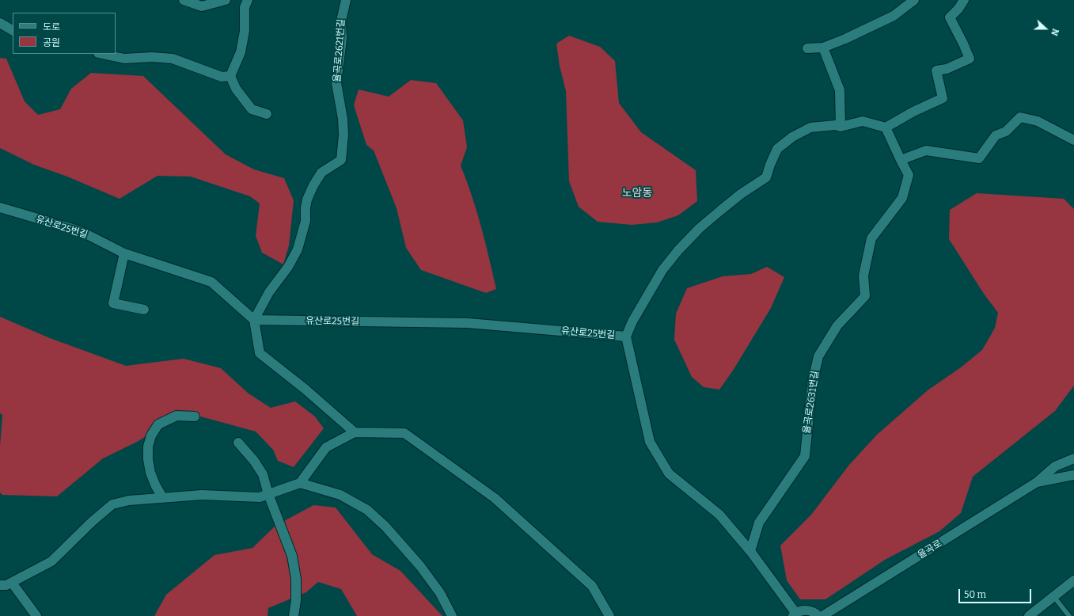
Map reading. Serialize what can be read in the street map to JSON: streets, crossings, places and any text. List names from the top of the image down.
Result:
{
  "streets": {
    "street": [
      "율곡로2621번길",
      "유산로25번길",
      "율곡로2631번길",
      "율곡로"
    ]
  },
  "crossings": [
    ["율곡로2621번길", "유산로25번길"]
  ],
  "districts": ["노암동"],
  "legend": ["도로", "공원"],
  "scale_bar": "50 m",
  "north": "right"
}
